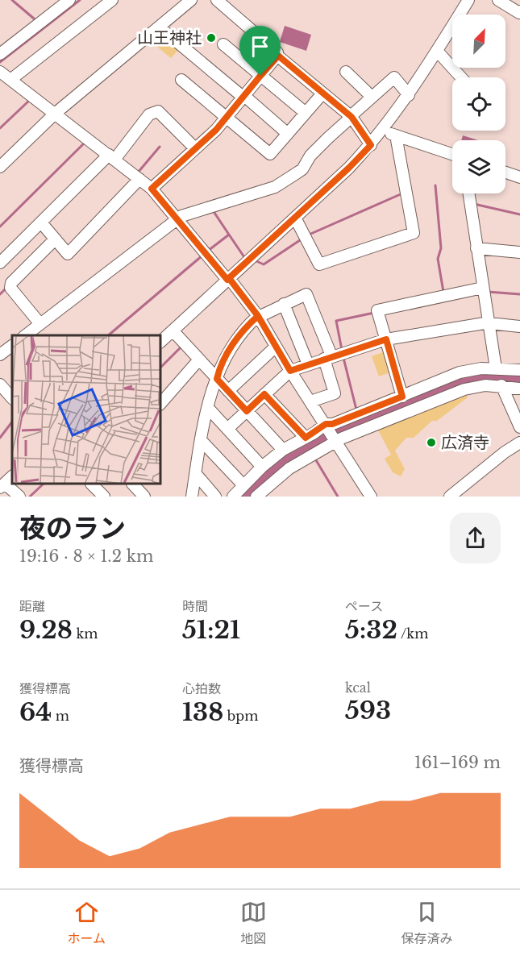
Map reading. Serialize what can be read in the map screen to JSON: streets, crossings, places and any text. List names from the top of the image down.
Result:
{
  "places": ["山王神社", "広済寺"],
  "north": "top right",
  "page": {
    "heading": ["夜のラン", "19:16 · 8 × 1.2 km"],
    "stats": [
      ["距離", "9.28 km"],
      ["時間", "51:21"],
      ["ペース", "5:32 /km"],
      ["獲得標高", "64 m"],
      ["心拍数", "138 bpm"],
      ["kcal", "593"]
    ],
    "chart": ["獲得標高", "161–169 m"],
    "tabs": ["ホーム", "地図", "保存済み"]
  }
}
